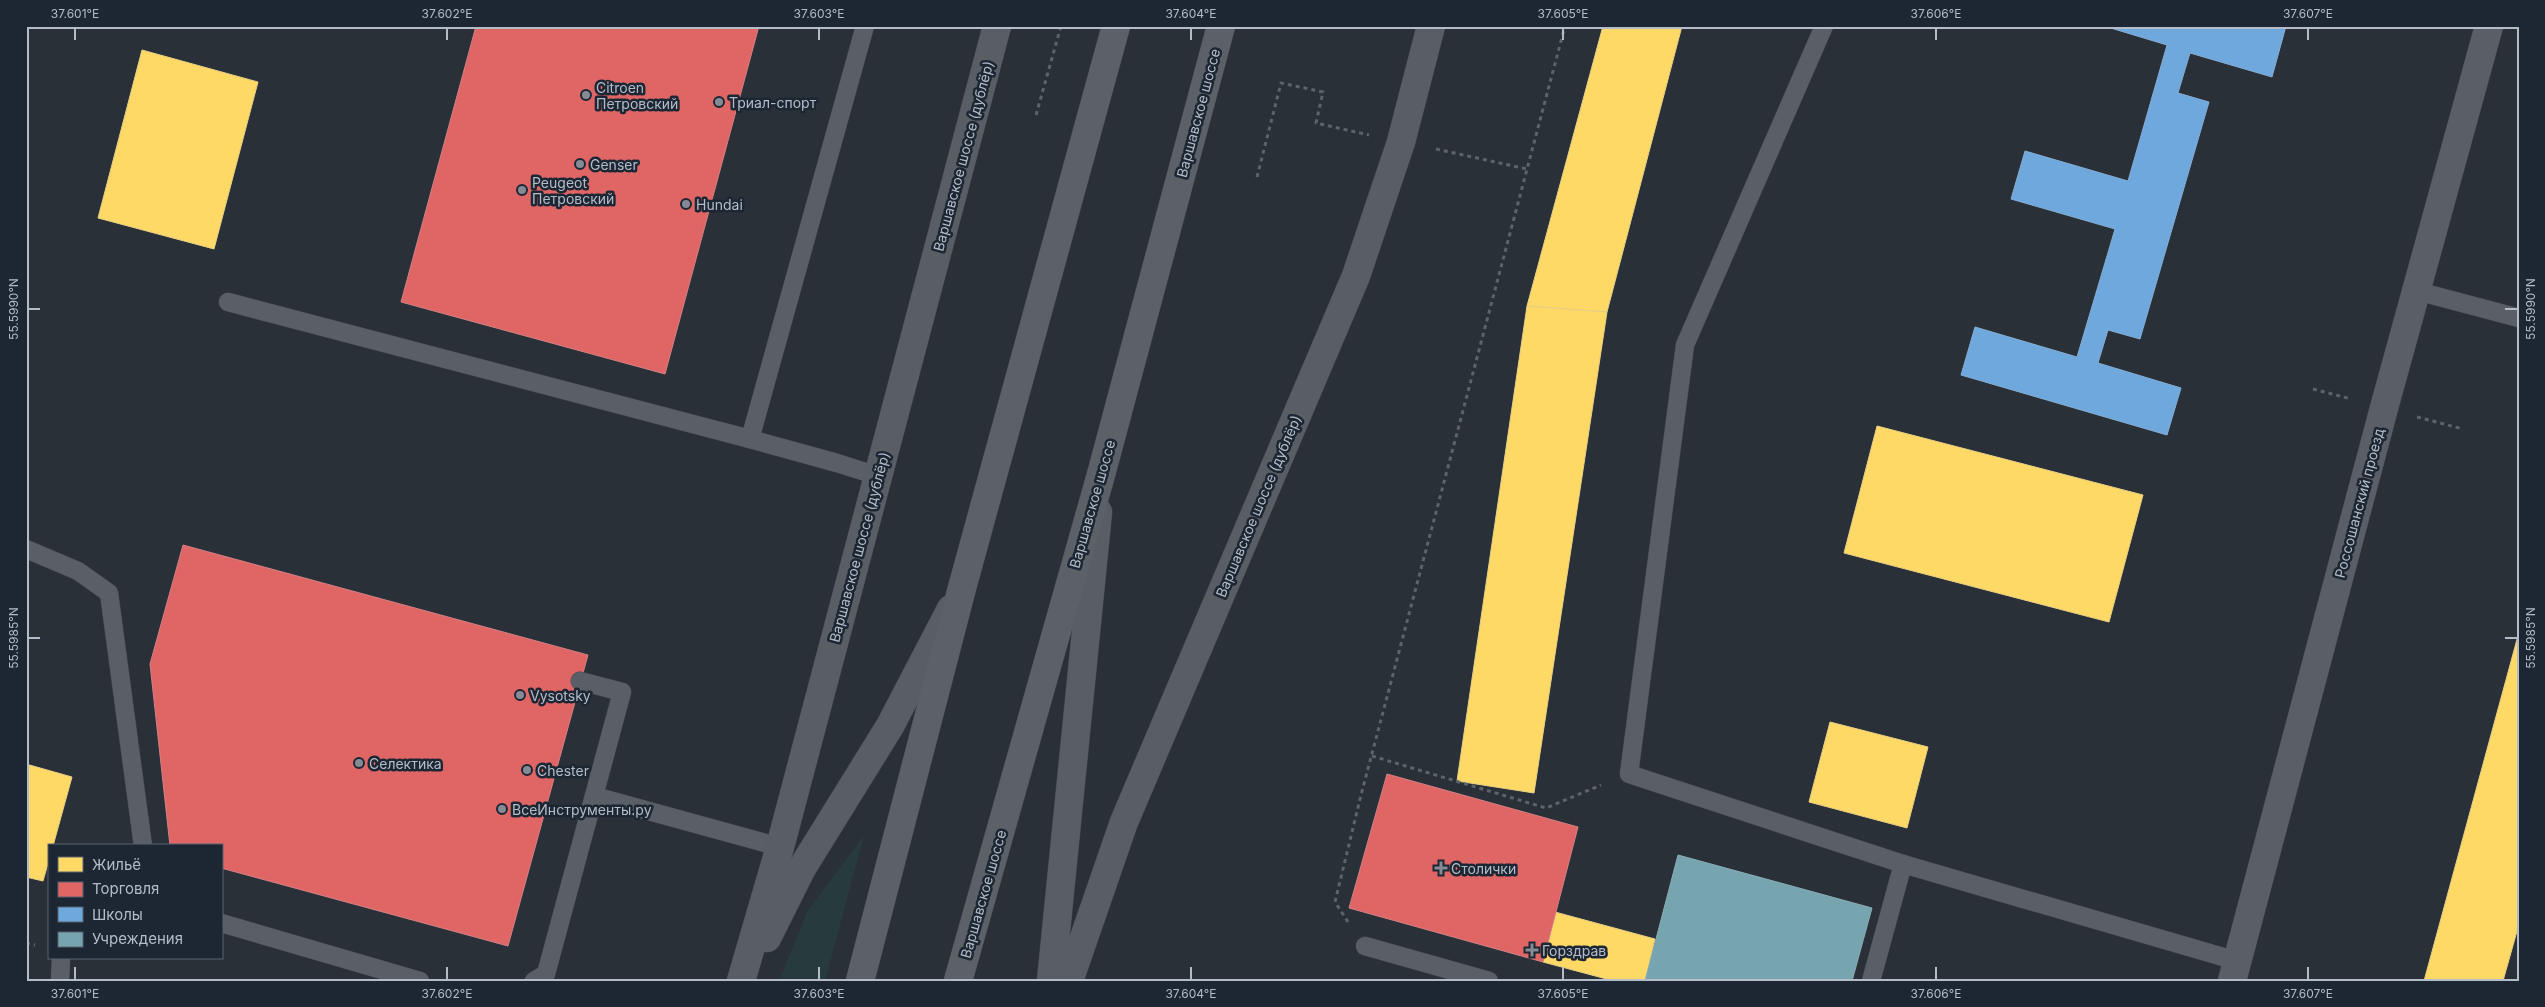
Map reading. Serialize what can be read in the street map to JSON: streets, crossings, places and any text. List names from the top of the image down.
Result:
{
  "streets": {
    "main road": ["Варшавское шоссе", "Варшавское шоссе (дублёр)"],
    "street": ["Россошанский проезд"]
  },
  "places": {
    "other": [
      "Citroen Петровский",
      "Триал-спорт",
      "Genser",
      "Peugeot Петровский",
      "Hundai",
      "Vysotsky",
      "Селектика",
      "Chester",
      "ВсеИнструменты.ру"
    ],
    "health": ["Столички", "Горздрав"]
  },
  "legend": [
    "Жильё",
    "Торговля",
    "Школы",
    "Учреждения"
  ],
  "coordinates": [
    "37.601°E",
    "37.602°E",
    "37.603°E",
    "37.604°E",
    "37.605°E",
    "37.606°E",
    "37.607°E",
    "55.5990°N",
    "55.5985°N"
  ]
}
